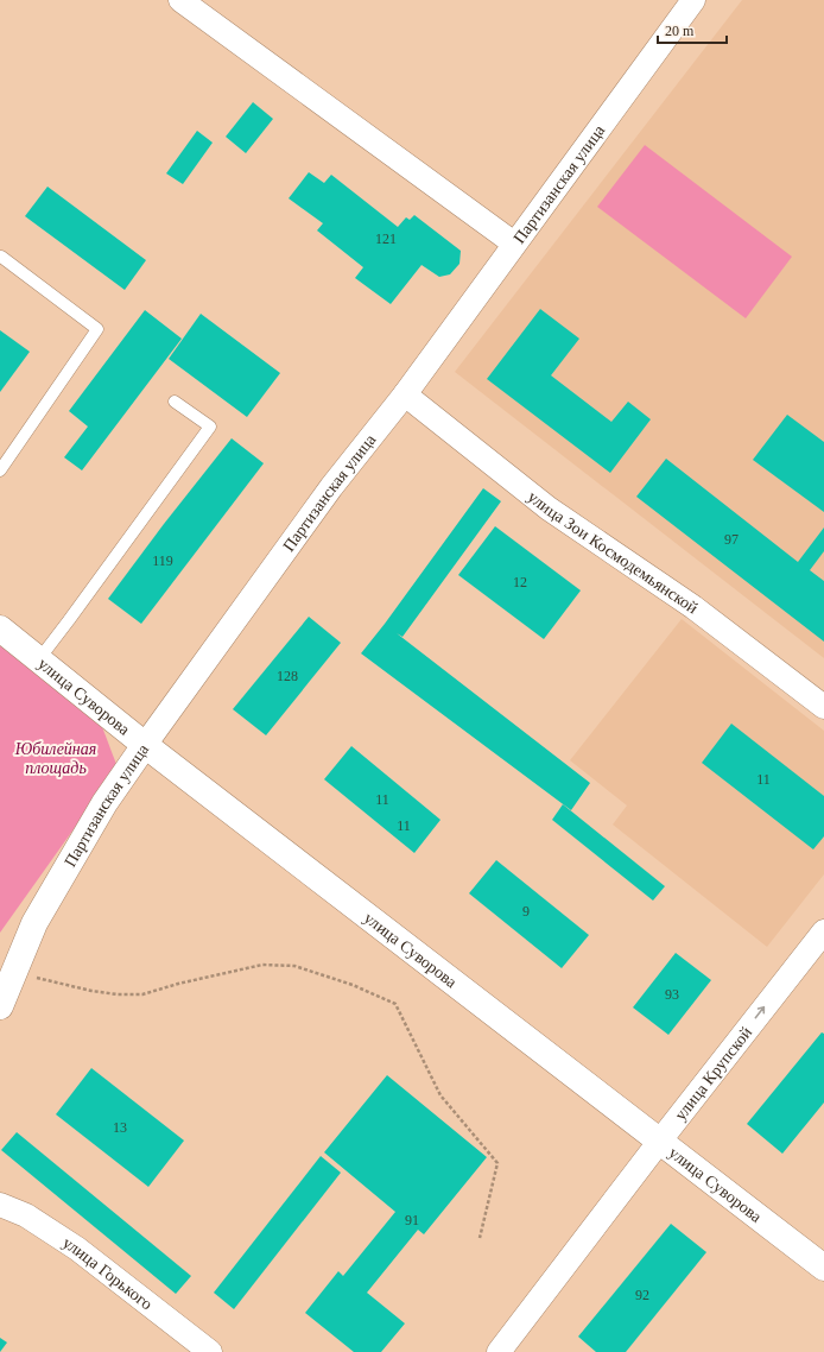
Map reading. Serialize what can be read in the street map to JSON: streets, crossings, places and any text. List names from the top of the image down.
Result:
{
  "streets": {
    "main road": ["Партизанская улица", "улица Суворова"],
    "street": ["улица Зои Космодемьянской", "улица Крупской", "улица Горького"]
  },
  "crossings": [
    ["Партизанская улица", "улица Зои Космодемьянской"],
    ["Партизанская улица", "улица Суворова"],
    ["улица Суворова", "улица Крупской"]
  ],
  "one_way": ["улица Крупской"],
  "parks": ["Юбилейная площадь"],
  "house_numbers": [
    "121",
    "97",
    "119",
    "12",
    "128",
    "11",
    "11",
    "11",
    "9",
    "93",
    "13",
    "91",
    "92"
  ],
  "scale_bar": "20 m"
}
